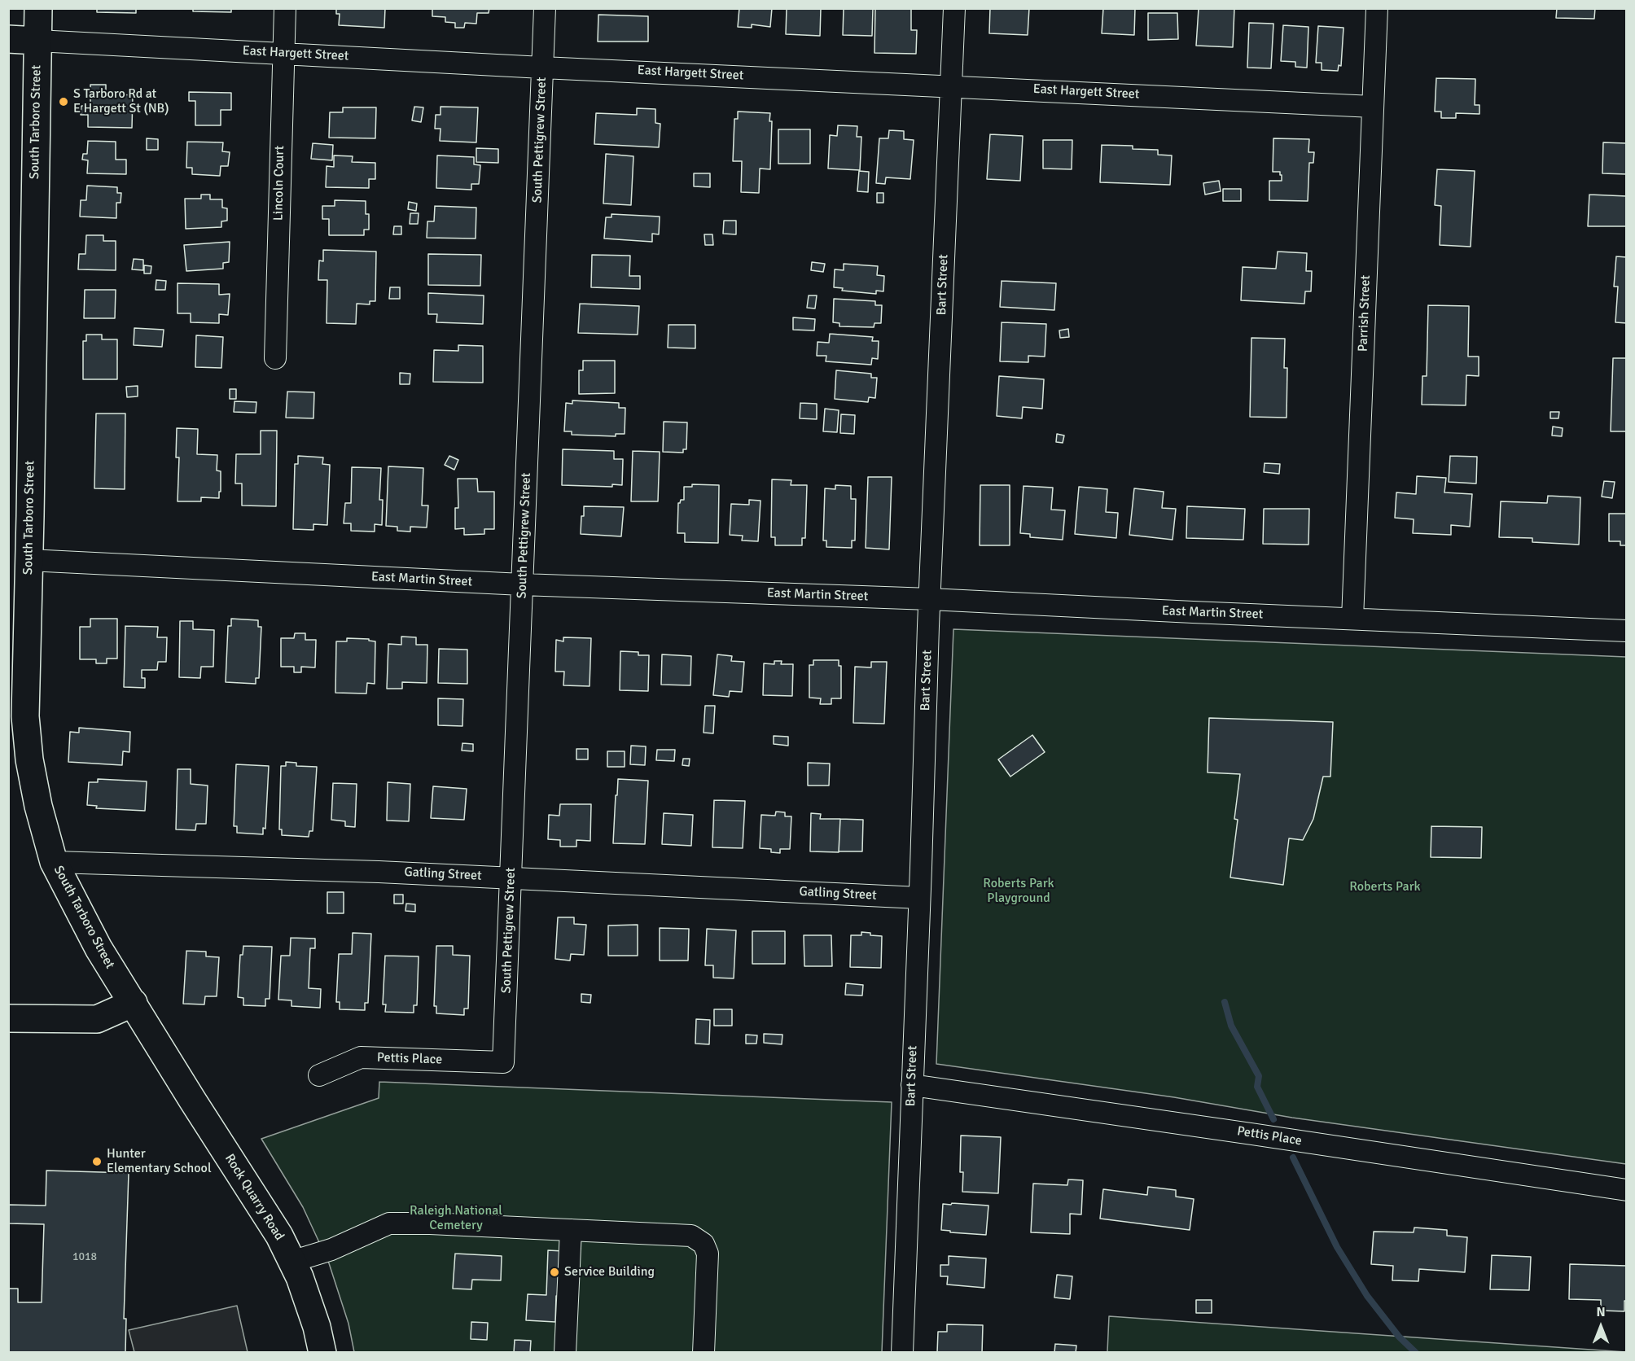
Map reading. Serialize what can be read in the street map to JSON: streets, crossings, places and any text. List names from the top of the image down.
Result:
{
  "streets": {
    "main road": ["East Hargett Street", "South Tarboro Street", "Rock Quarry Road"],
    "street": [
      "South Pettigrew Street",
      "Lincoln Court",
      "Bart Street",
      "Parrish Street",
      "East Martin Street",
      "Gatling Street",
      "Pettis Place"
    ]
  },
  "crossings": [
    ["East Hargett Street", "South Tarboro Street"],
    ["East Hargett Street", "South Pettigrew Street"],
    ["East Hargett Street", "Lincoln Court"],
    ["East Hargett Street", "Bart Street"],
    ["East Hargett Street", "Parrish Street"],
    ["South Tarboro Street", "East Martin Street"],
    ["South Tarboro Street", "Gatling Street"],
    ["South Tarboro Street", "Rock Quarry Road"],
    ["South Pettigrew Street", "East Martin Street"],
    ["South Pettigrew Street", "Gatling Street"],
    ["South Pettigrew Street", "Pettis Place"],
    ["Bart Street", "East Martin Street"],
    ["Bart Street", "Gatling Street"],
    ["Bart Street", "Pettis Place"],
    ["Parrish Street", "East Martin Street"]
  ],
  "parks": ["Roberts Park Playground", "Roberts Park", "Raleigh National Cemetery"],
  "places": ["S Tarboro Rd at E Hargett St (NB)", "Hunter Elementary School", "Service Building"],
  "house_numbers": ["1018"],
  "north": "top"
}
